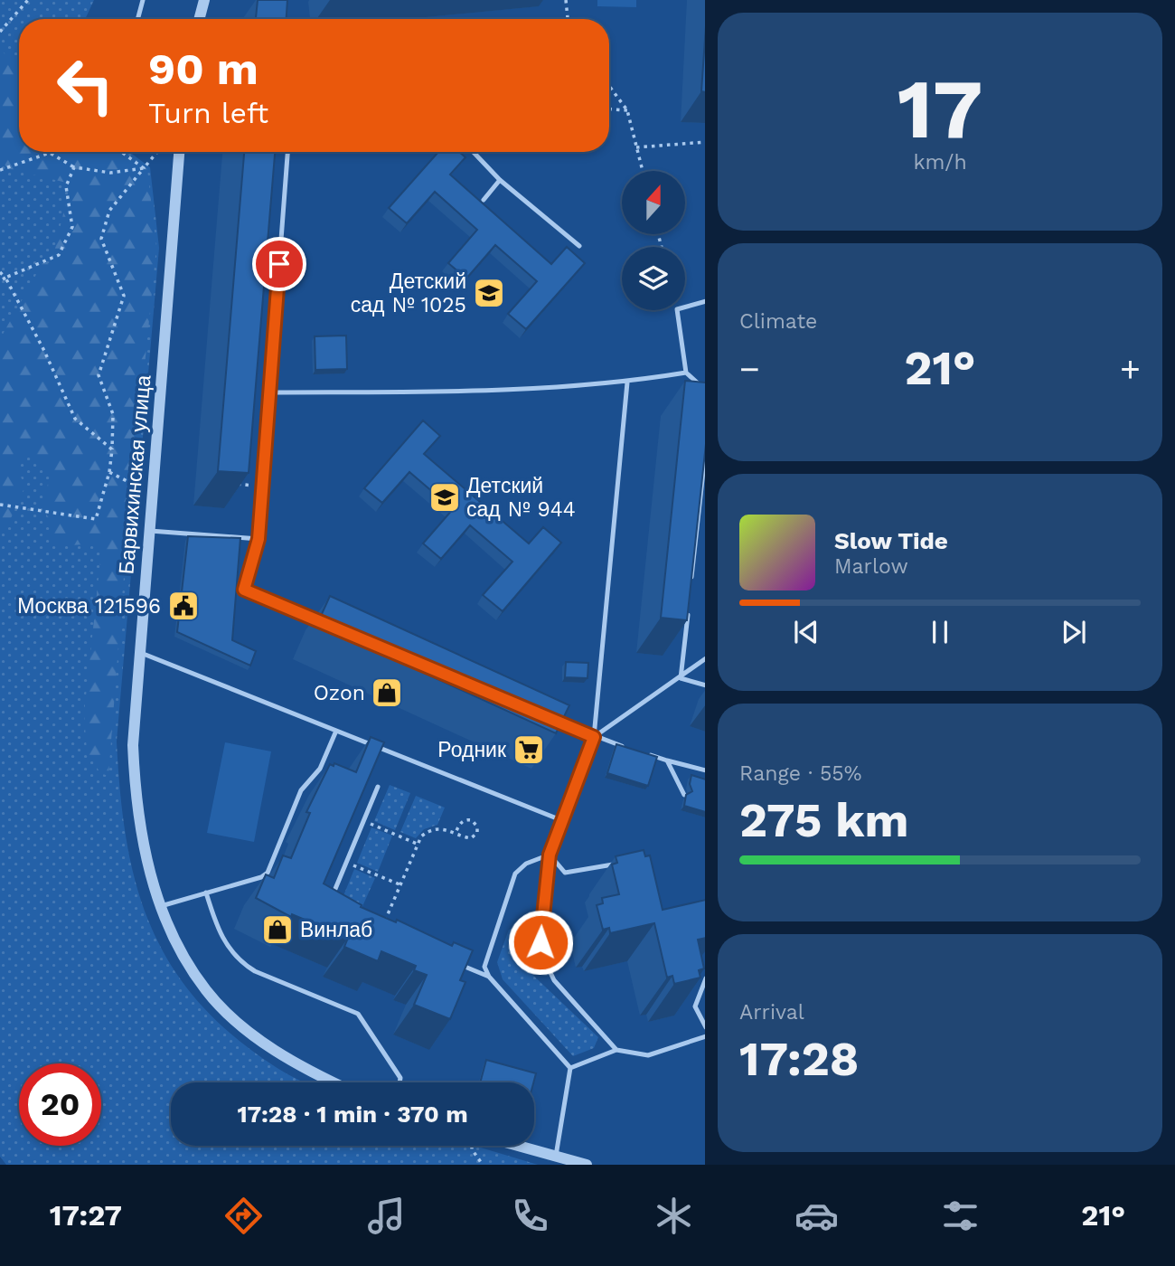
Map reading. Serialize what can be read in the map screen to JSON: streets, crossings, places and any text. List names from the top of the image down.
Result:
{
  "streets": {
    "street": ["Барвихинская улица"]
  },
  "places": {
    "school or university": ["Детский сад № 1025", "Детский сад № 944"],
    "public building": ["Москва 121596"],
    "shop": ["Ozon", "Винлаб"],
    "supermarket": ["Родник"]
  },
  "north": "top",
  "page": {
    "tile": [
      ["17", "km/h"],
      "Climate",
      ["Range · 55%", "275 km"],
      ["Arrival", "17:28"]
    ],
    "turn": ["90 m", "Turn left"],
    "heat": ["−", "21°", "+"],
    "song": ["Slow Tide", "Marlow"],
    "limit": "20",
    "trip": "17:28 · 1 min · 370 m",
    "tabs": ["17:27", "21°"]
  }
}
